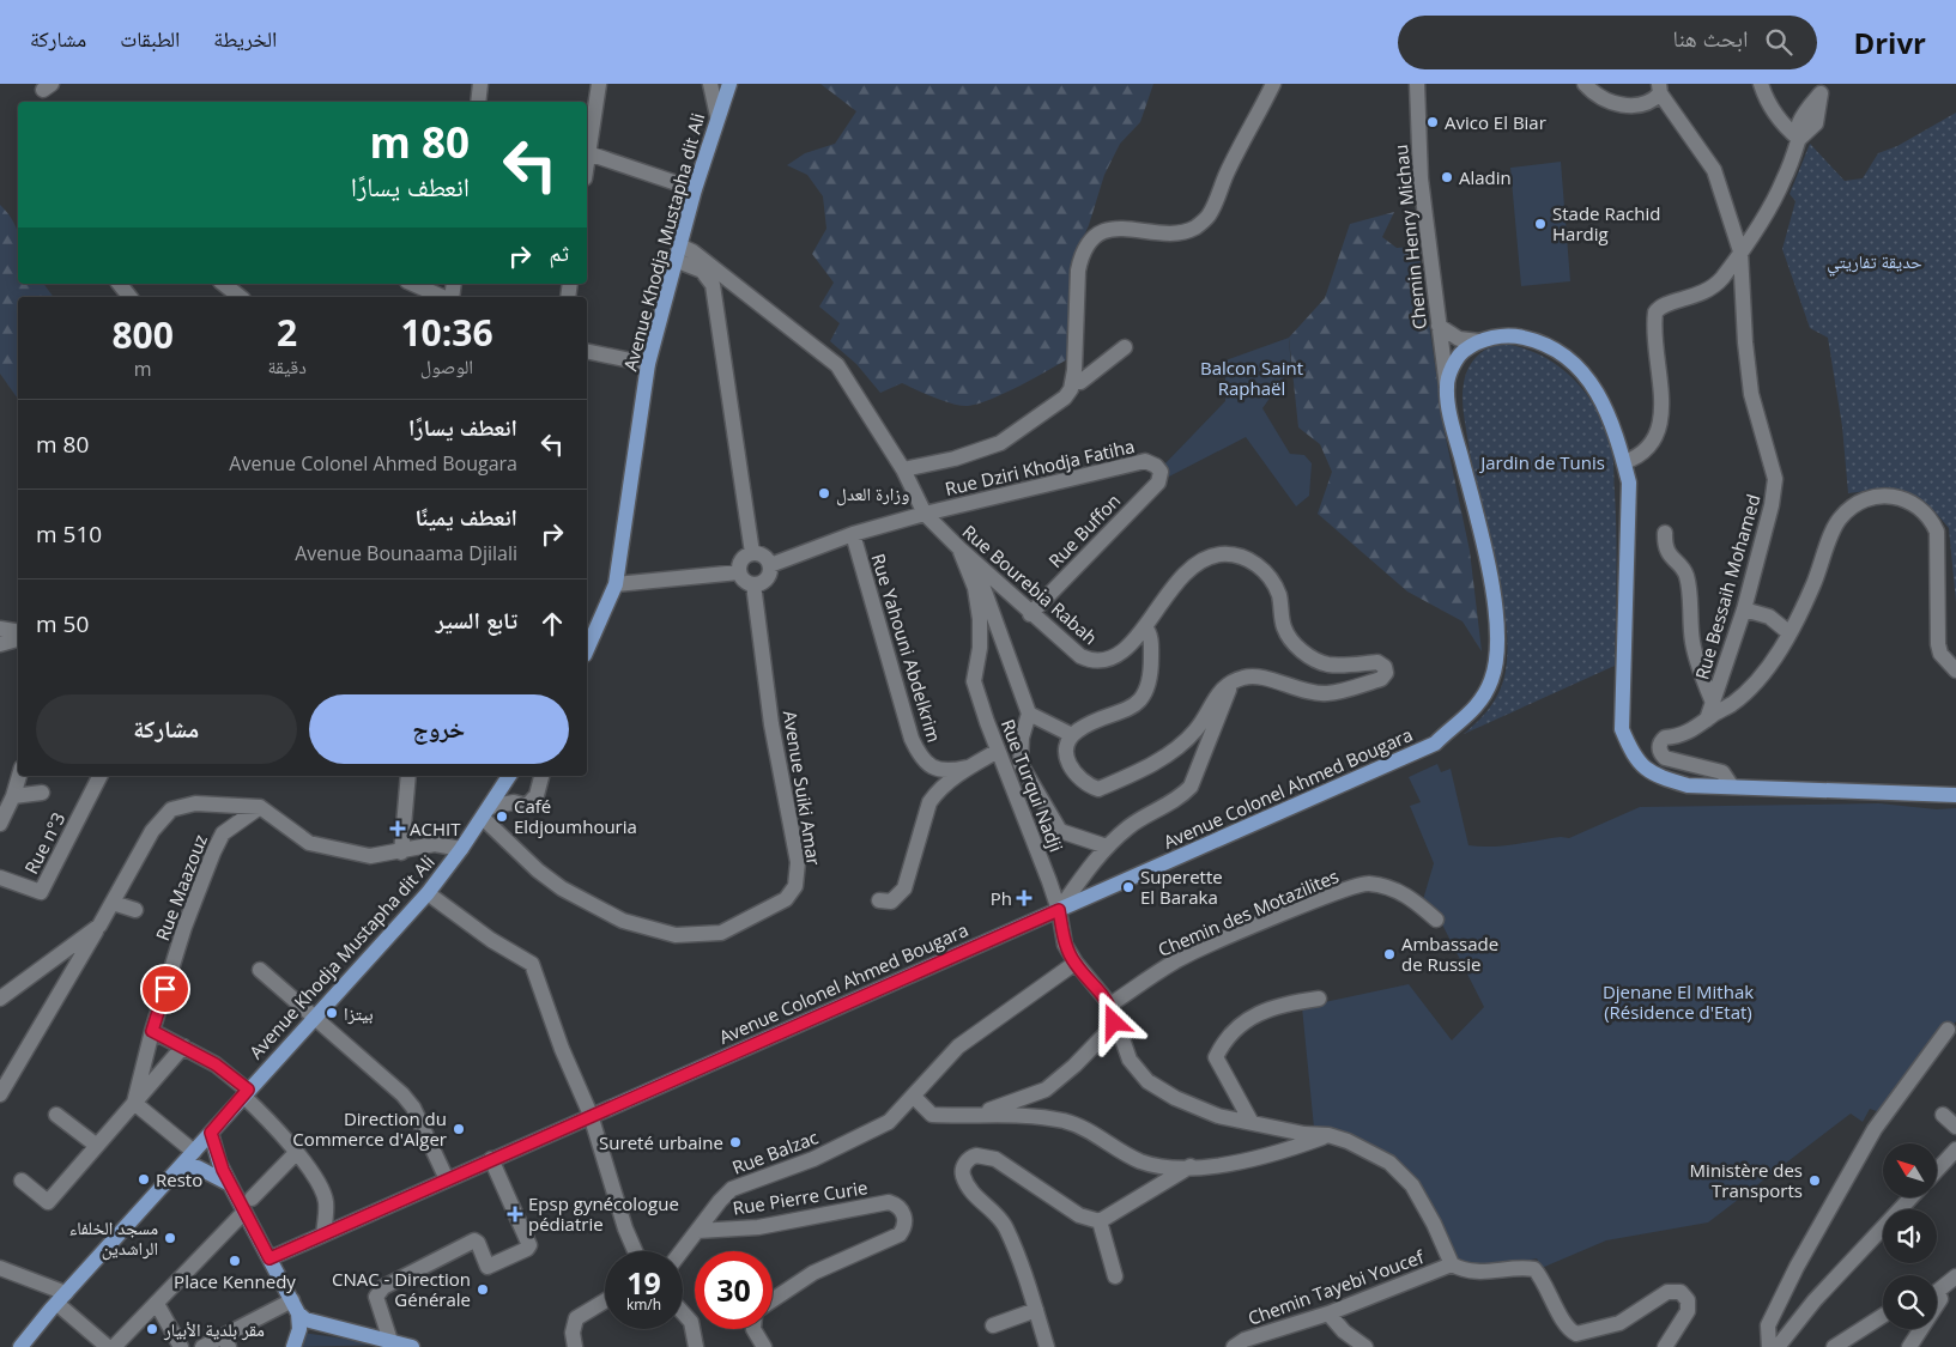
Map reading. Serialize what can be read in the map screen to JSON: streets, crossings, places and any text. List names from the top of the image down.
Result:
{
  "streets": {
    "main road": ["Avenue Khodja Mustapha dit Ali", "Avenue Colonel Ahmed Bougara"],
    "street": [
      "Chemin Henry Michau",
      "Rue Dziri Khodja Fatiha",
      "Rue Buffon",
      "Rue Bourebia Rabah",
      "Rue Bessaih Mohamed",
      "Rue Yahouni Abdelkrim",
      "Rue Turqui Nadji",
      "Avenue Suiki Amar",
      "Rue n°3",
      "Rue Maazouz",
      "Chemin des Motazilites",
      "Rue Balzac",
      "Rue Pierre Curie",
      "Chemin Tayebi Youcef"
    ]
  },
  "crossings": [
    ["Chemin Henry Michau", "Avenue Colonel Ahmed Bougara"],
    ["Avenue Khodja Mustapha dit Ali", "Rue Bourebia Rabah"],
    ["Avenue Khodja Mustapha dit Ali", "Avenue Suiki Amar"],
    ["Rue Dziri Khodja Fatiha", "Rue Buffon"],
    ["Rue Dziri Khodja Fatiha", "Rue Bourebia Rabah"],
    ["Rue Dziri Khodja Fatiha", "Rue Yahouni Abdelkrim"],
    ["Rue Dziri Khodja Fatiha", "Avenue Suiki Amar"],
    ["Rue Buffon", "Rue Bourebia Rabah"],
    ["Rue Bourebia Rabah", "Rue Turqui Nadji"],
    ["Rue Turqui Nadji", "Avenue Colonel Ahmed Bougara"],
    ["Rue Turqui Nadji", "Chemin des Motazilites"],
    ["Rue Turqui Nadji", "Rue Balzac"],
    ["Rue Turqui Nadji", "Chemin Tayebi Youcef"],
    ["Rue Balzac", "Rue Pierre Curie"]
  ],
  "parks": [
    "حديقة تفاريتي",
    "Balcon Saint Raphaël",
    "Jardin de Tunis",
    "Djenane El Mithak (Résidence d'Etat)"
  ],
  "places": {
    "other": [
      "Avico El Biar",
      "Aladin",
      "Stade Rachid Hardig",
      "وزارة العدل",
      "Café Eldjoumhouria",
      "Superette El Baraka",
      "Ambassade de Russie",
      "بيتزا",
      "Direction du Commerce d'Alger",
      "Sureté urbaine",
      "Resto",
      "Ministère des Transports",
      "مسجد الخلفاء الراشدين",
      "Place Kennedy",
      "CNAC - Direction Générale",
      "مقر بلدية الأبيار"
    ],
    "health": ["ACHIT", "Ph", "Epsp gynécologue pédiatrie"]
  },
  "north": "top left",
  "page": {
    "header": "Drivr",
    "search": "ابحث هنا",
    "nav": ["الخريطة", "الطبقات", "مشاركة"],
    "turn": ["80 m", "انعطف يسارًا"],
    "then": "ثم",
    "eta": [
      "10:36",
      "الوصول",
      "2",
      "دقيقة",
      "800",
      "m"
    ],
    "list": [
      {
        "name": "انعطف يسارًا",
        "note": "Avenue Colonel Ahmed Bougara",
        "value": "80 m"
      },
      {
        "name": "انعطف يمينًا",
        "note": "Avenue Bounaama Djilali",
        "value": "510 m"
      },
      {
        "name": "تابع السير",
        "value": "50 m"
      }
    ],
    "buttons": ["خروج", "مشاركة"],
    "speed": "19 km/h",
    "limit": "30"
  }
}
